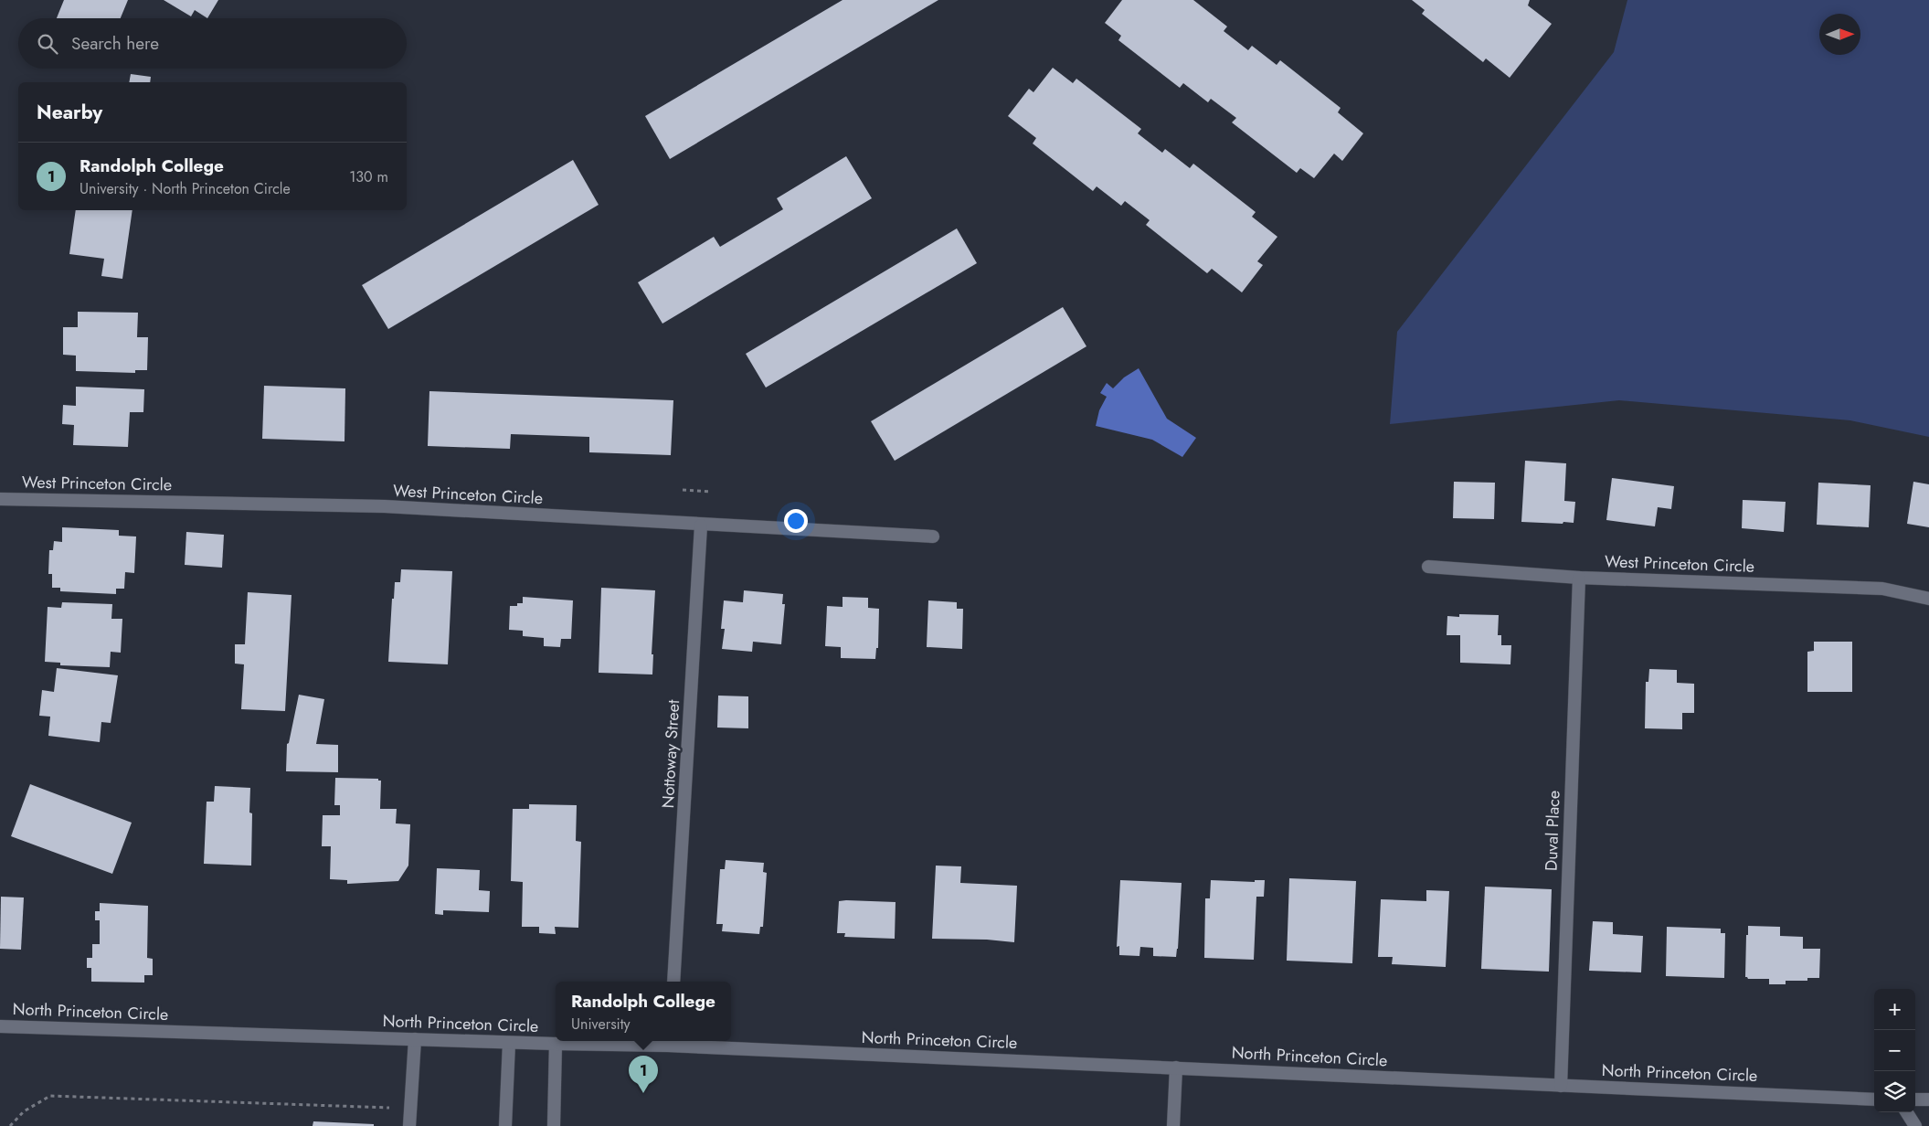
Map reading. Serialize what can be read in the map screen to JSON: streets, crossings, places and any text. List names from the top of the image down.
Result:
{
  "streets": {
    "street": [
      "West Princeton Circle",
      "Nottoway Street",
      "Duval Place",
      "North Princeton Circle"
    ]
  },
  "crossings": [
    ["West Princeton Circle", "Nottoway Street"],
    ["West Princeton Circle", "Duval Place"],
    ["Duval Place", "North Princeton Circle"]
  ],
  "north": "right",
  "page": {
    "search": "Search here",
    "heading": "Nearby",
    "list": [
      {
        "mark": "1",
        "name": "Randolph College",
        "note": "University · North Princeton Circle",
        "value": "130 m"
      }
    ],
    "popup": ["Randolph College", "University"],
    "map_buttons": ["+", "−"],
    "pins": "1"
  }
}
